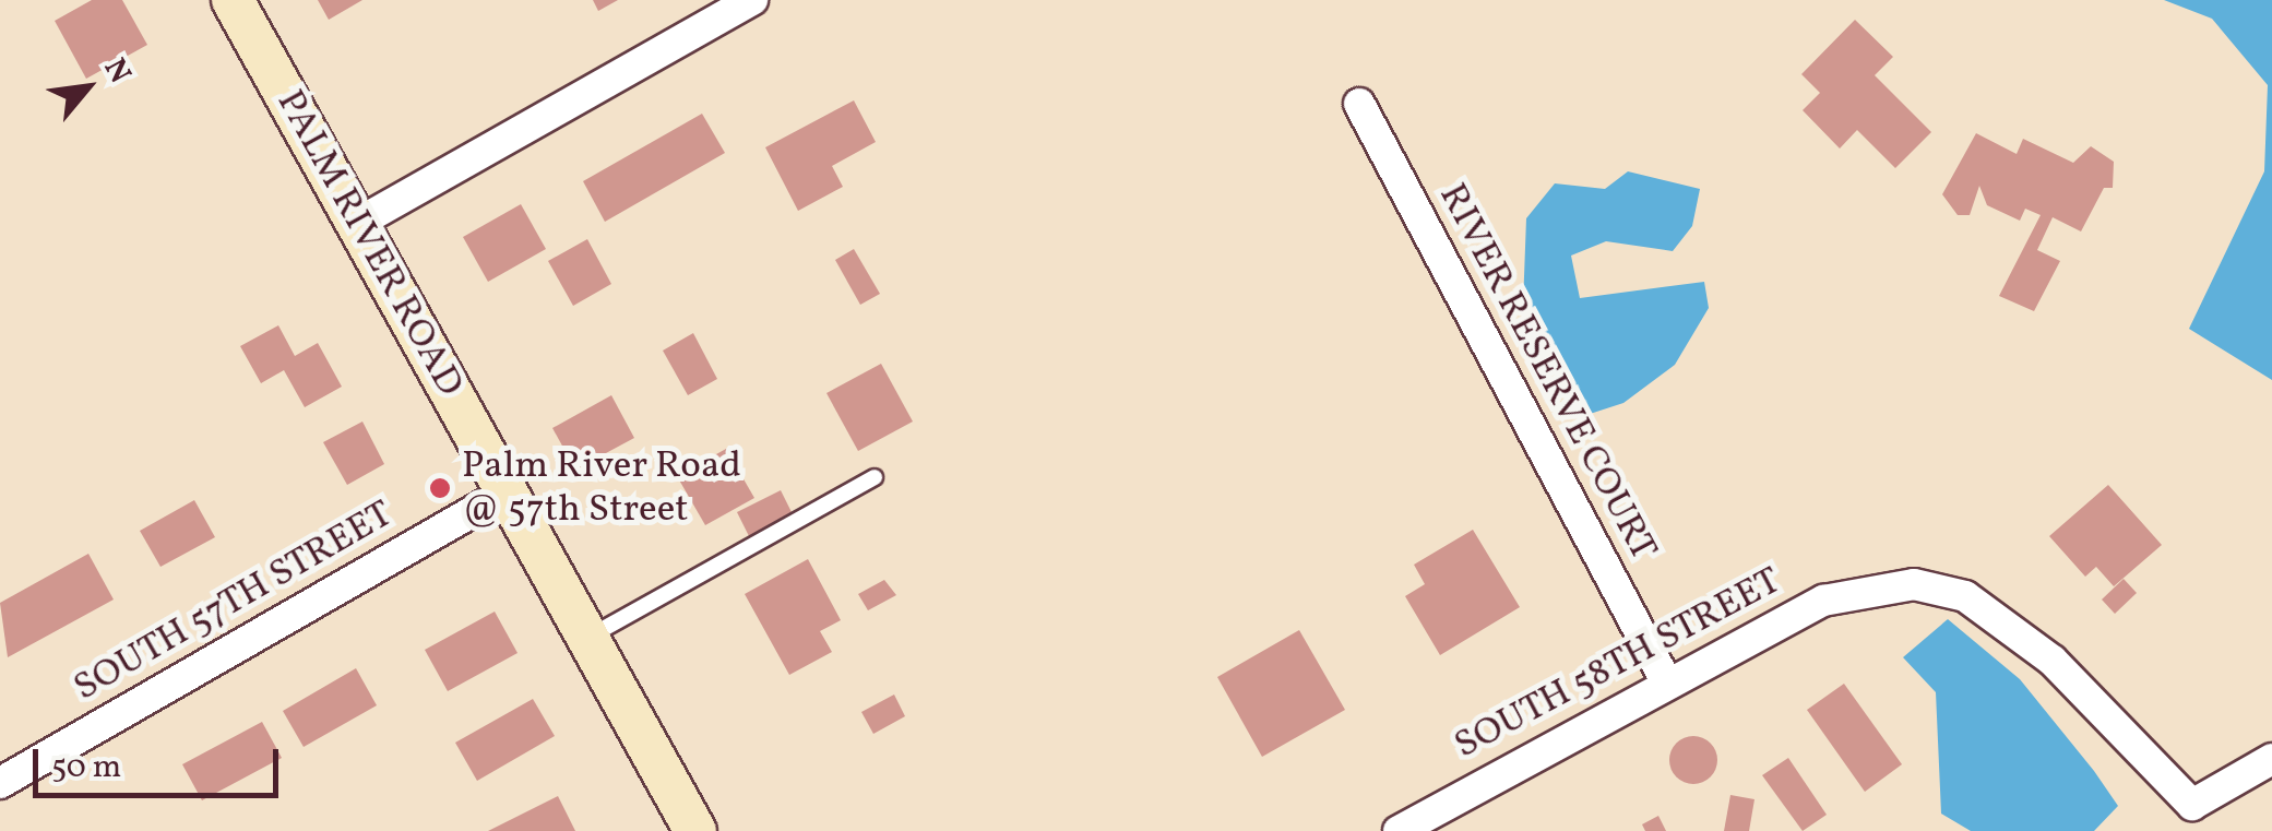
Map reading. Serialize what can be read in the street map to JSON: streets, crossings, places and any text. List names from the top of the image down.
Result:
{
  "streets": {
    "street": [
      "PALM RIVER ROAD",
      "RIVER RESERVE COURT",
      "SOUTH 57TH STREET",
      "SOUTH 58TH STREET"
    ]
  },
  "crossings": [
    ["PALM RIVER ROAD", "SOUTH 57TH STREET"],
    ["RIVER RESERVE COURT", "SOUTH 58TH STREET"]
  ],
  "places": ["Palm River Road @ 57th Street"],
  "scale_bar": "50 m",
  "north": "top right"
}
